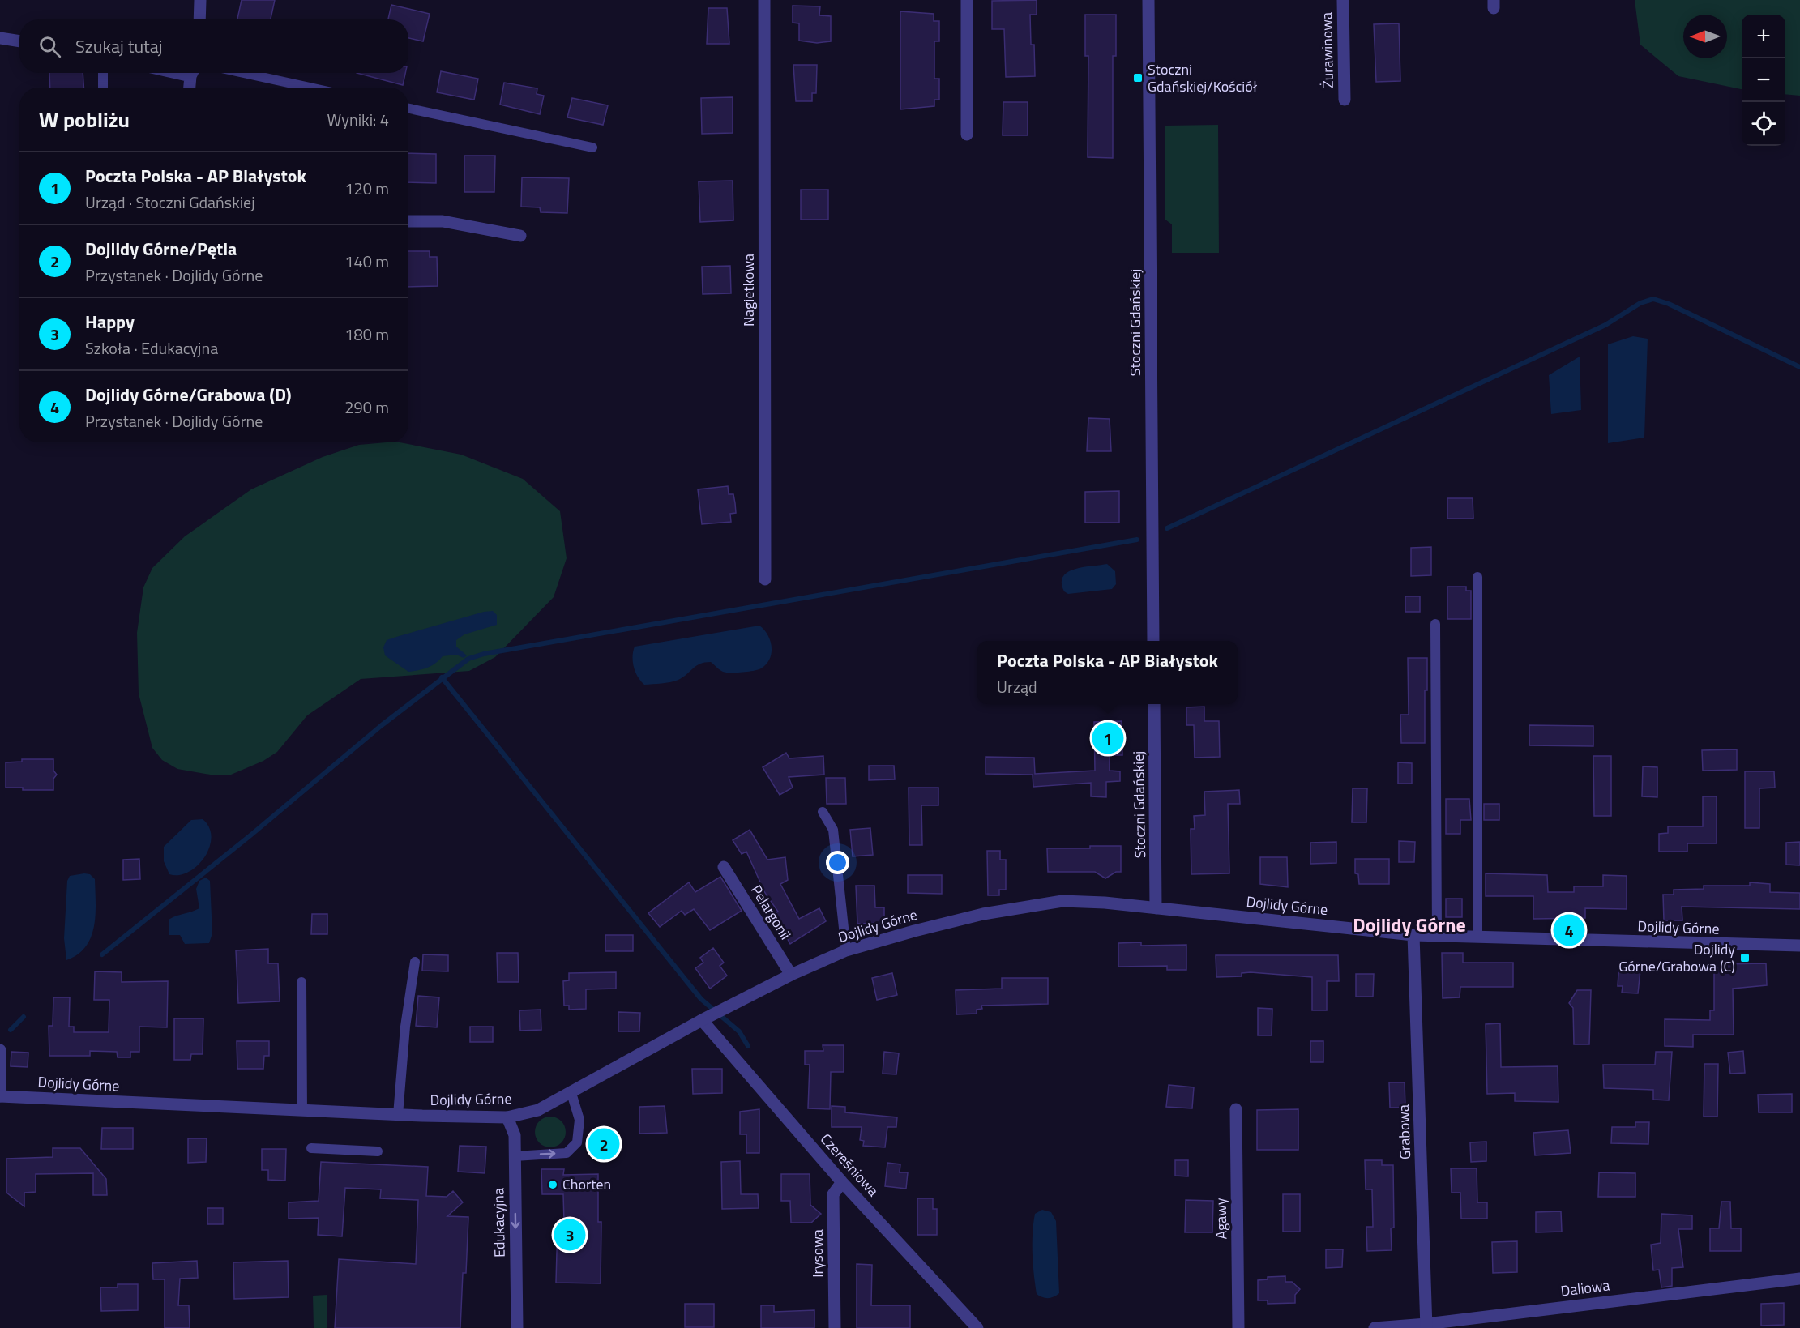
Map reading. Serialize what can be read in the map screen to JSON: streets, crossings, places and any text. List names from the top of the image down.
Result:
{
  "streets": {
    "street": [
      "Żurawinowa",
      "Nagietkowa",
      "Stoczni Gdańskiej",
      "Dojlidy Górne",
      "Pelargonii",
      "Grabowa",
      "Czereśniowa",
      "Agawy",
      "Edukacyjna",
      "Irysowa",
      "Daliowa"
    ]
  },
  "crossings": [
    ["Stoczni Gdańskiej", "Dojlidy Górne"],
    ["Dojlidy Górne", "Pelargonii"],
    ["Dojlidy Górne", "Grabowa"],
    ["Dojlidy Górne", "Czereśniowa"],
    ["Dojlidy Górne", "Edukacyjna"],
    ["Grabowa", "Daliowa"],
    ["Czereśniowa", "Irysowa"]
  ],
  "one_way": ["Edukacyjna"],
  "districts": ["Dojlidy Górne"],
  "places": {
    "transit": ["Stoczni Gdańskiej/Kościół", "Dojlidy Górne/Grabowa (C)"],
    "other": ["Chorten"]
  },
  "north": "left",
  "page": {
    "map_buttons": ["+", "−"],
    "search": "Szukaj tutaj",
    "heading": ["W pobliżu", "Wyniki: 4"],
    "list": [
      {
        "mark": "1",
        "name": "Poczta Polska - AP Białystok",
        "note": "Urząd · Stoczni Gdańskiej",
        "value": "120 m"
      },
      {
        "mark": "2",
        "name": "Dojlidy Górne/Pętla",
        "note": "Przystanek · Dojlidy Górne",
        "value": "140 m"
      },
      {
        "mark": "3",
        "name": "Happy",
        "note": "Szkoła · Edukacyjna",
        "value": "180 m"
      },
      {
        "mark": "4",
        "name": "Dojlidy Górne/Grabowa (D)",
        "note": "Przystanek · Dojlidy Górne",
        "value": "290 m"
      }
    ],
    "popup": ["Poczta Polska - AP Białystok", "Urząd"],
    "pins": [
      "1",
      "4",
      "2",
      "3"
    ]
  }
}
